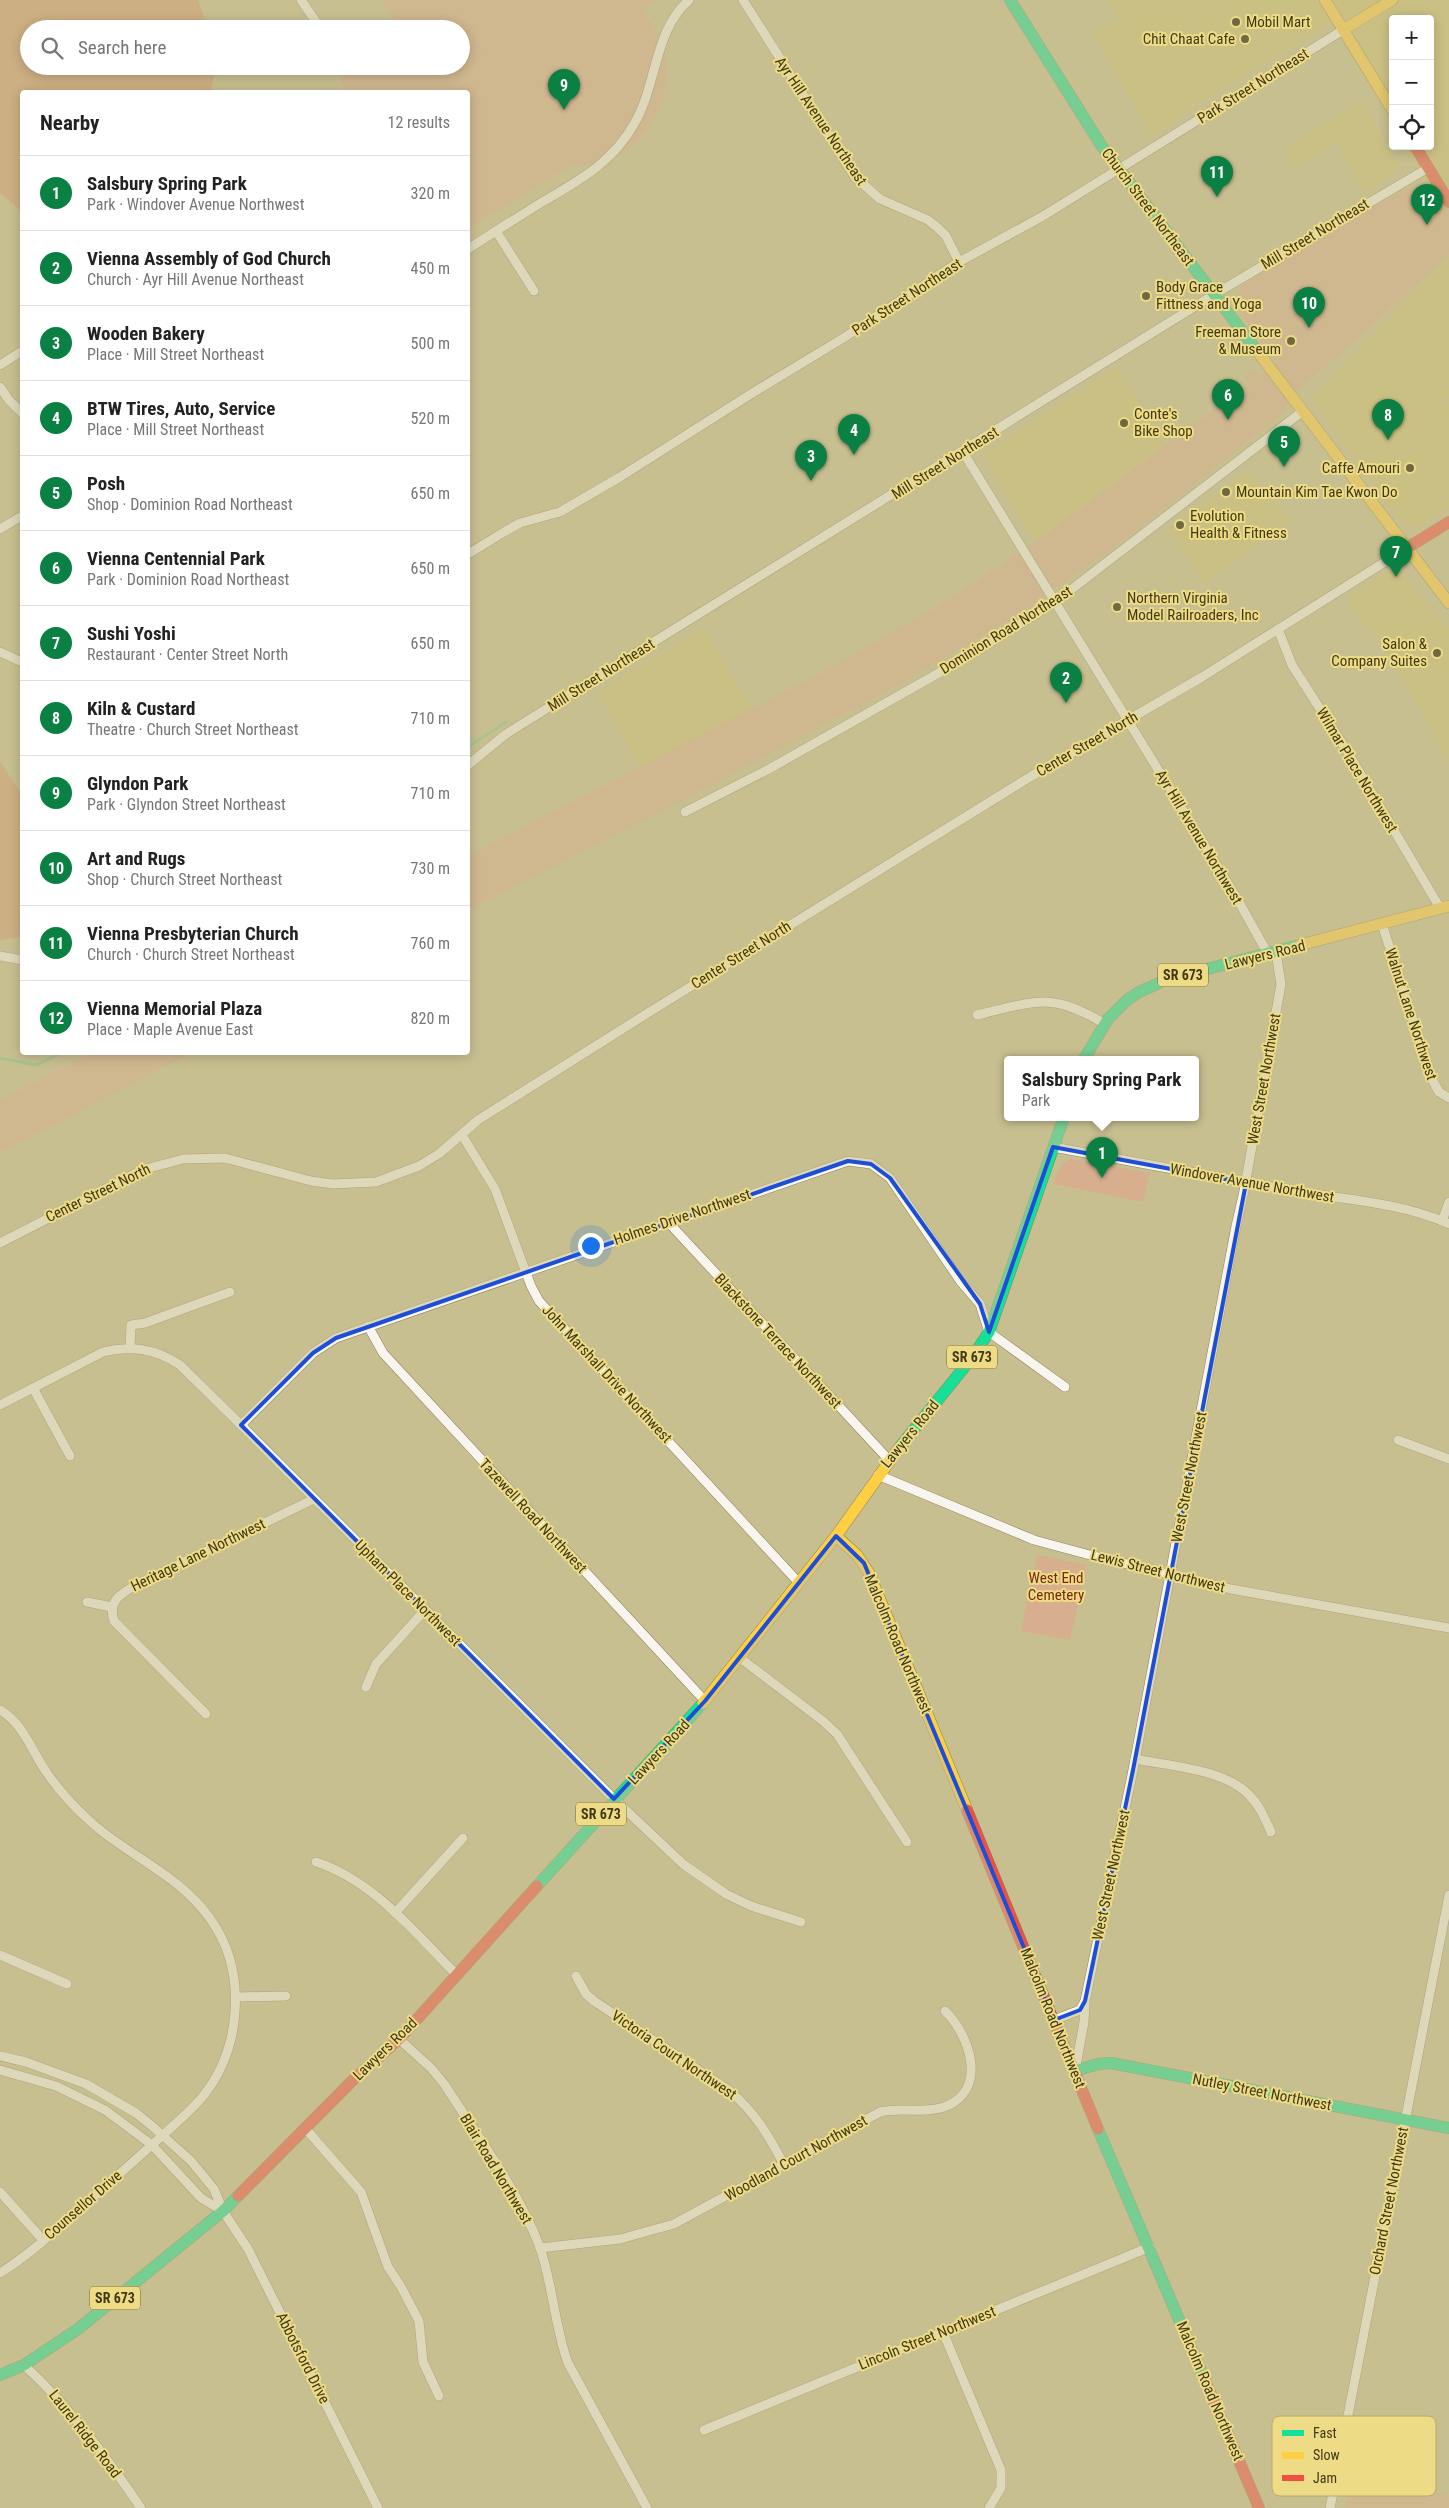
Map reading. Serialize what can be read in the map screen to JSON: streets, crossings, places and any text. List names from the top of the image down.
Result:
{
  "streets": {
    "main road": [
      "Church Street Northeast",
      "Center Street North",
      "Lawyers Road",
      "SR 673",
      "Malcolm Road Northwest",
      "Nutley Street Northwest"
    ],
    "street": [
      "Park Street Northeast",
      "Ayr Hill Avenue Northeast",
      "Mill Street Northeast",
      "Dominion Road Northeast",
      "Wilmar Place Northwest",
      "Ayr Hill Avenue Northwest",
      "Walnut Lane Northwest",
      "West Street Northwest",
      "Windover Avenue Northwest",
      "Holmes Drive Northwest",
      "Blackstone Terrace Northwest",
      "John Marshall Drive Northwest",
      "Tazewell Road Northwest",
      "Heritage Lane Northwest",
      "Lewis Street Northwest",
      "Upham Place Northwest",
      "Victoria Court Northwest",
      "Woodland Court Northwest",
      "Blair Road Northwest",
      "Orchard Street Northwest",
      "Counsellor Drive",
      "Lincoln Street Northwest",
      "Abbotsford Drive",
      "Laurel Ridge Road"
    ]
  },
  "crossings": [
    ["Park Street Northeast", "Ayr Hill Avenue Northeast"],
    ["Park Street Northeast", "Church Street Northeast"],
    ["Church Street Northeast", "Mill Street Northeast"],
    ["Church Street Northeast", "Dominion Road Northeast"],
    ["Church Street Northeast", "Center Street North"],
    ["Center Street North", "Wilmar Place Northwest"],
    ["Center Street North", "Ayr Hill Avenue Northwest"],
    ["Center Street North", "John Marshall Drive Northwest"],
    ["Wilmar Place Northwest", "Lawyers Road"],
    ["Ayr Hill Avenue Northwest", "Lawyers Road"],
    ["Ayr Hill Avenue Northwest", "West Street Northwest"],
    ["Lawyers Road", "Walnut Lane Northwest"],
    ["Lawyers Road", "West Street Northwest"],
    ["Lawyers Road", "Windover Avenue Northwest"],
    ["Lawyers Road", "Holmes Drive Northwest"],
    ["Lawyers Road", "Blackstone Terrace Northwest"],
    ["Lawyers Road", "John Marshall Drive Northwest"],
    ["Lawyers Road", "Tazewell Road Northwest"],
    ["Lawyers Road", "Lewis Street Northwest"],
    ["Lawyers Road", "Upham Place Northwest"],
    ["Lawyers Road", "Malcolm Road Northwest"],
    ["Lawyers Road", "Blair Road Northwest"],
    ["Lawyers Road", "Abbotsford Drive"],
    ["Lawyers Road", "Laurel Ridge Road"],
    ["West Street Northwest", "Windover Avenue Northwest"],
    ["West Street Northwest", "Lewis Street Northwest"],
    ["West Street Northwest", "Malcolm Road Northwest"],
    ["West Street Northwest", "Nutley Street Northwest"],
    ["Holmes Drive Northwest", "Blackstone Terrace Northwest"],
    ["Holmes Drive Northwest", "John Marshall Drive Northwest"],
    ["Holmes Drive Northwest", "Tazewell Road Northwest"],
    ["Holmes Drive Northwest", "Upham Place Northwest"],
    ["Heritage Lane Northwest", "Upham Place Northwest"],
    ["Malcolm Road Northwest", "Nutley Street Northwest"],
    ["Malcolm Road Northwest", "Lincoln Street Northwest"],
    ["Victoria Court Northwest", "Woodland Court Northwest"],
    ["Nutley Street Northwest", "Orchard Street Northwest"],
    ["Woodland Court Northwest", "Blair Road Northwest"],
    ["Counsellor Drive", "Abbotsford Drive"]
  ],
  "parks": ["West End Cemetery"],
  "places": [
    "Mobil Mart",
    "Chit Chaat Cafe",
    "Body Grace Fittness and Yoga",
    "Freeman Store & Museum",
    "Conte's Bike Shop",
    "Caffe Amouri",
    "Mountain Kim Tae Kwon Do",
    "Evolution Health & Fitness",
    "Northern Virginia Model Railroaders, Inc",
    "Salon & Company Suites"
  ],
  "legend": ["Fast", "Slow", "Jam"],
  "page": {
    "map_buttons": ["+", "−"],
    "search": "Search here",
    "pins": [
      "9",
      "11",
      "12",
      "10",
      "6",
      "8",
      "4",
      "5",
      "3",
      "7",
      "2",
      "1"
    ],
    "heading": ["Nearby", "12 results"],
    "list": [
      {
        "mark": "1",
        "name": "Salsbury Spring Park",
        "note": "Park · Windover Avenue Northwest",
        "value": "320 m"
      },
      {
        "mark": "2",
        "name": "Vienna Assembly of God Church",
        "note": "Church · Ayr Hill Avenue Northeast",
        "value": "450 m"
      },
      {
        "mark": "3",
        "name": "Wooden Bakery",
        "note": "Place · Mill Street Northeast",
        "value": "500 m"
      },
      {
        "mark": "4",
        "name": "BTW Tires, Auto, Service",
        "note": "Place · Mill Street Northeast",
        "value": "520 m"
      },
      {
        "mark": "5",
        "name": "Posh",
        "note": "Shop · Dominion Road Northeast",
        "value": "650 m"
      },
      {
        "mark": "6",
        "name": "Vienna Centennial Park",
        "note": "Park · Dominion Road Northeast",
        "value": "650 m"
      },
      {
        "mark": "7",
        "name": "Sushi Yoshi",
        "note": "Restaurant · Center Street North",
        "value": "650 m"
      },
      {
        "mark": "8",
        "name": "Kiln & Custard",
        "note": "Theatre · Church Street Northeast",
        "value": "710 m"
      },
      {
        "mark": "9",
        "name": "Glyndon Park",
        "note": "Park · Glyndon Street Northeast",
        "value": "710 m"
      },
      {
        "mark": "10",
        "name": "Art and Rugs",
        "note": "Shop · Church Street Northeast",
        "value": "730 m"
      },
      {
        "mark": "11",
        "name": "Vienna Presbyterian Church",
        "note": "Church · Church Street Northeast",
        "value": "760 m"
      },
      {
        "mark": "12",
        "name": "Vienna Memorial Plaza",
        "note": "Place · Maple Avenue East",
        "value": "820 m"
      }
    ],
    "popup": ["Salsbury Spring Park", "Park"]
  }
}
